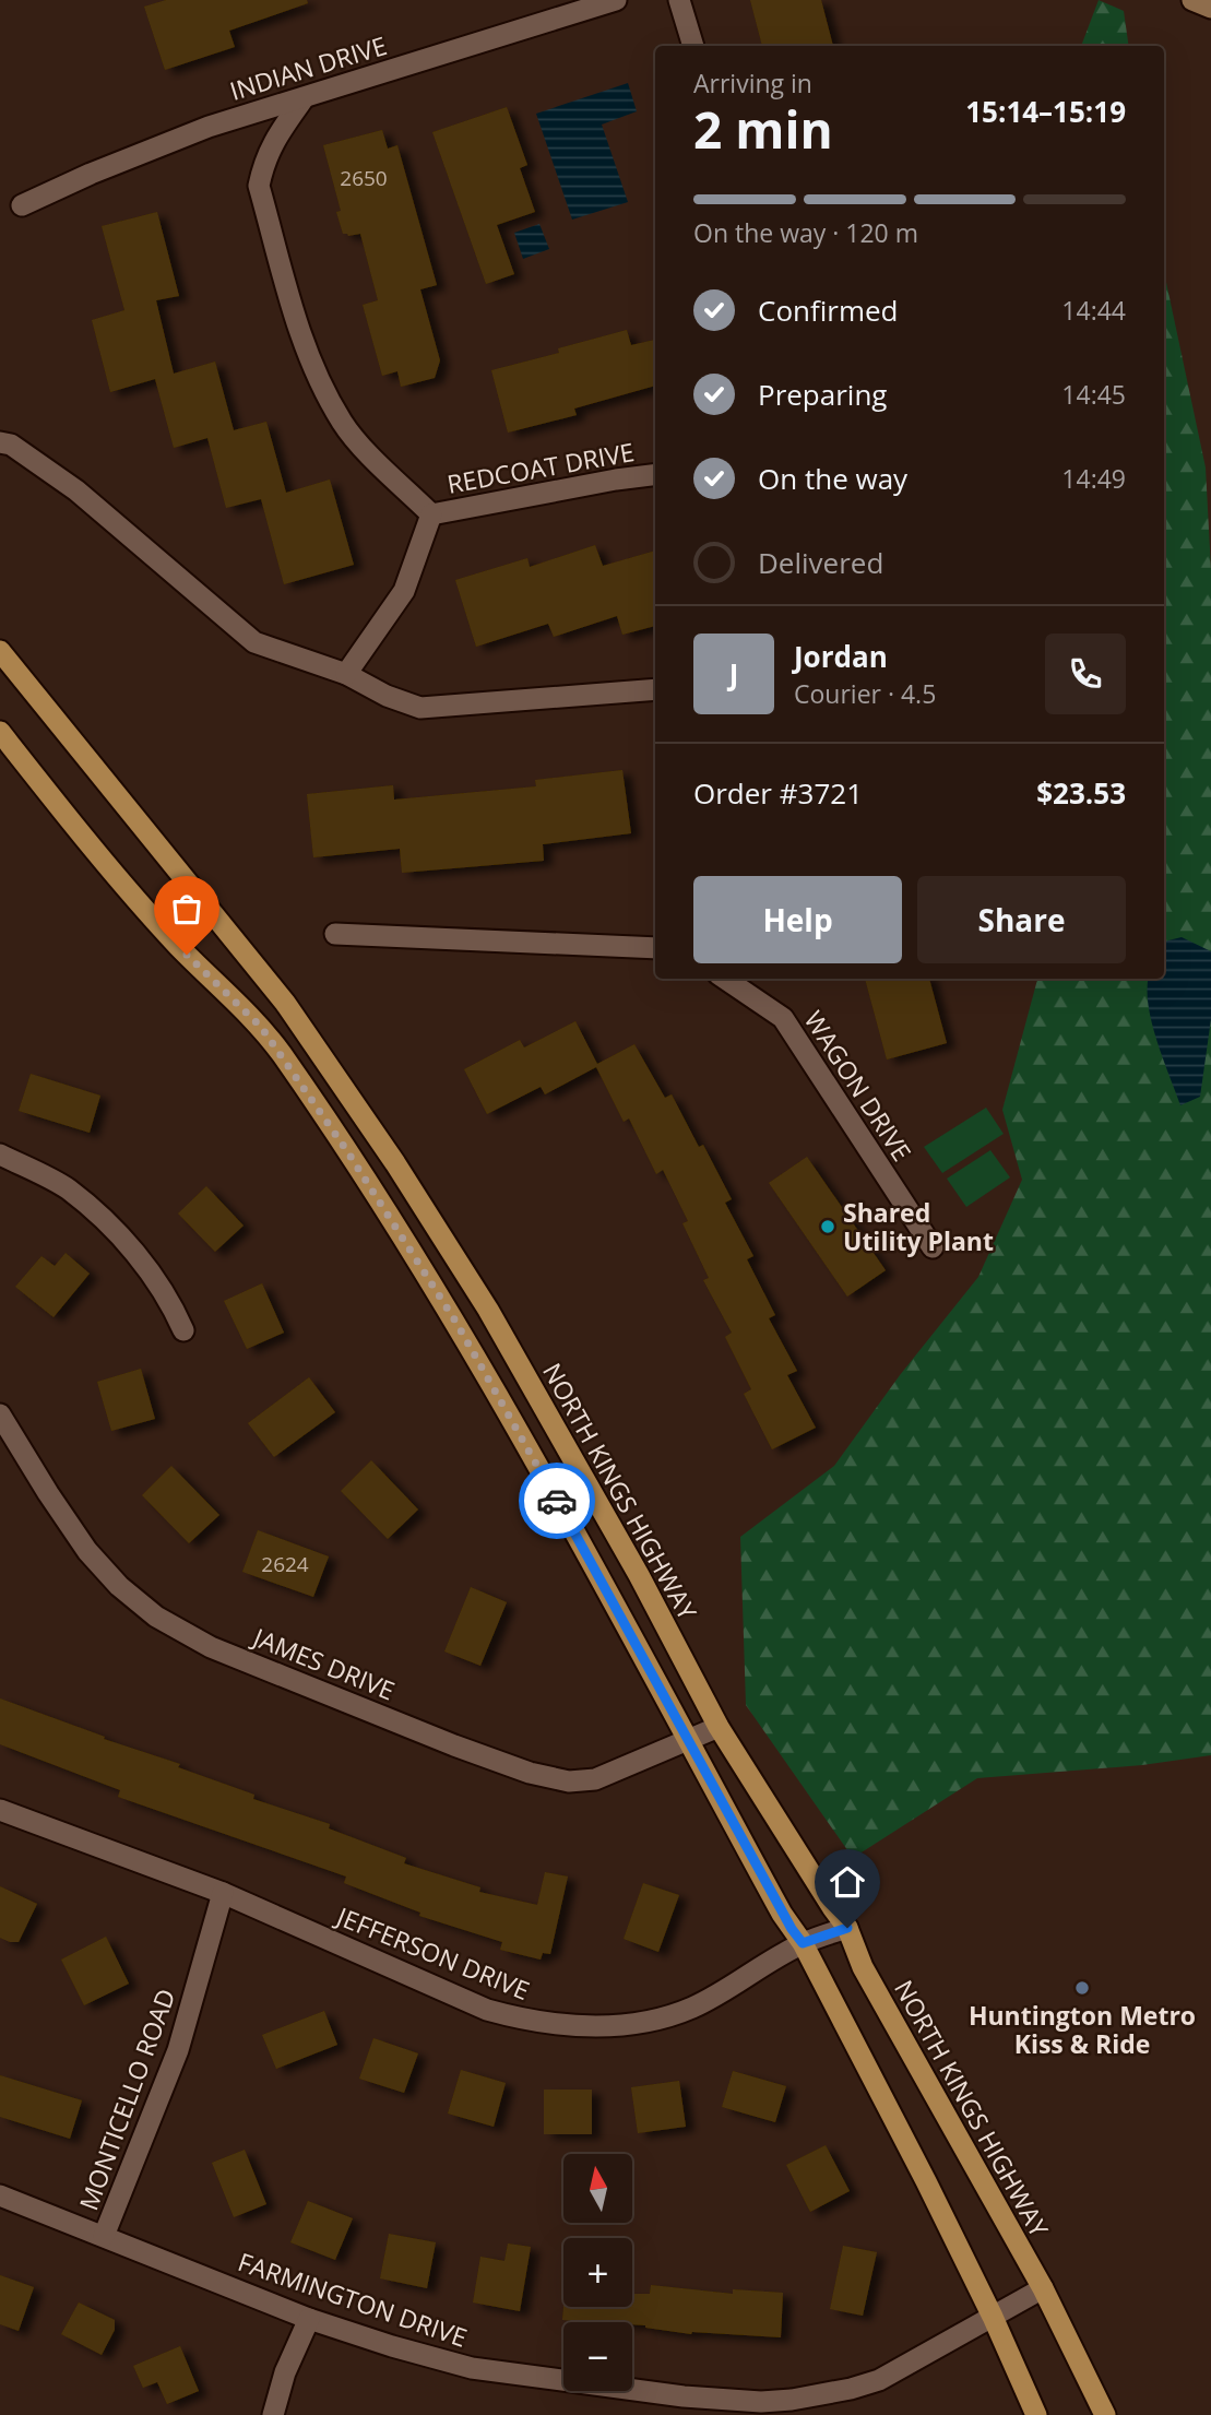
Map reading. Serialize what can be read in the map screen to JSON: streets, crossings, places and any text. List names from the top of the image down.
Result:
{
  "streets": {
    "main road": ["NORTH KINGS HIGHWAY"],
    "street": [
      "INDIAN DRIVE",
      "REDCOAT DRIVE",
      "WAGON DRIVE",
      "JAMES DRIVE",
      "JEFFERSON DRIVE",
      "MONTICELLO ROAD",
      "FARMINGTON DRIVE"
    ]
  },
  "crossings": [
    ["INDIAN DRIVE", "REDCOAT DRIVE"],
    ["NORTH KINGS HIGHWAY", "JAMES DRIVE"],
    ["NORTH KINGS HIGHWAY", "JEFFERSON DRIVE"],
    ["NORTH KINGS HIGHWAY", "FARMINGTON DRIVE"],
    ["JEFFERSON DRIVE", "MONTICELLO ROAD"],
    ["MONTICELLO ROAD", "FARMINGTON DRIVE"]
  ],
  "places": ["Shared Utility Plant", "Huntington Metro Kiss & Ride"],
  "house_numbers": ["2650", "2624"],
  "north": "top",
  "page": {
    "heading": ["2 min", "Arriving in", "15:14–15:19"],
    "panel": [
      "Jordan",
      "Courier · 4.5",
      "Order #3721",
      "$23.53"
    ],
    "bar": "On the way · 120 m",
    "list": [
      ["Confirmed", "14:44"],
      ["Preparing", "14:45"],
      ["On the way", "14:49"],
      "Delivered"
    ],
    "round": "J",
    "buttons": ["Help", "Share"],
    "map_buttons": ["+", "−"]
  }
}
